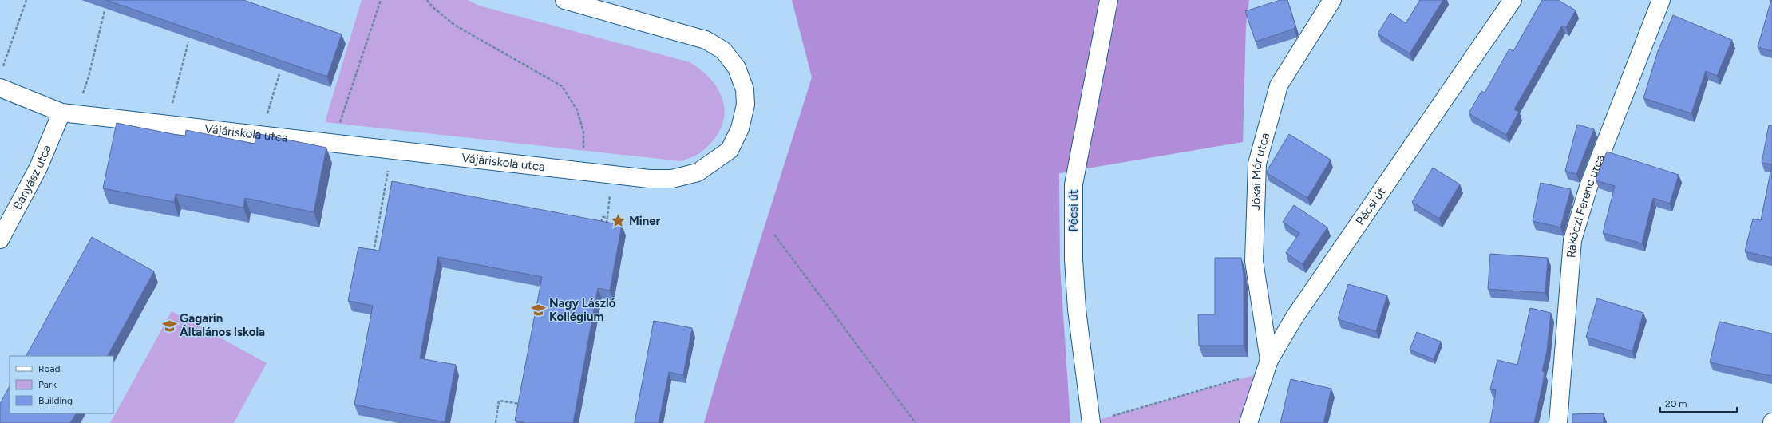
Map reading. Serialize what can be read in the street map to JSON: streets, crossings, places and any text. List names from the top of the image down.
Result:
{
  "streets": {
    "street": [
      "Vájáriskola utca",
      "Jókai Mór utca",
      "Bányász utca",
      "Rákóczi Ferenc utca",
      "Pécsi út"
    ]
  },
  "crossings": [
    ["Vájáriskola utca", "Bányász utca"],
    ["Jókai Mór utca", "Pécsi út"]
  ],
  "places": {
    "place": ["Miner"],
    "school or university": ["Nagy László Kollégium", "Gagarin Általános Iskola"]
  },
  "legend": ["Road", "Park", "Building"],
  "scale_bar": "20 m"
}
